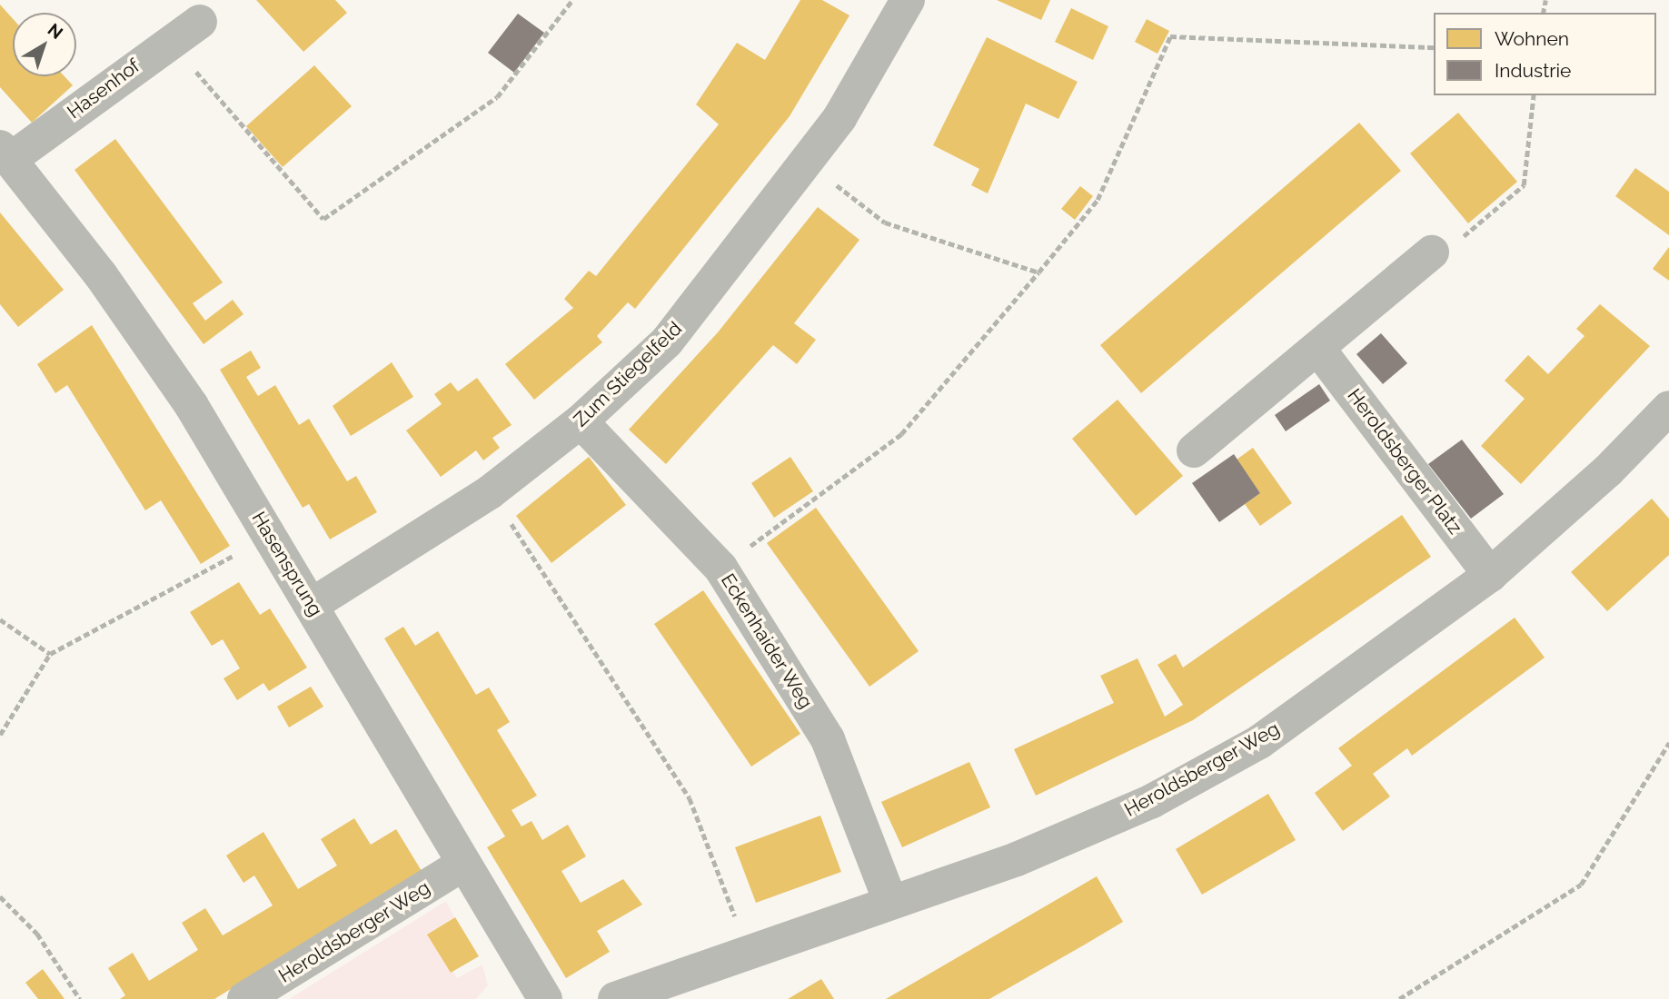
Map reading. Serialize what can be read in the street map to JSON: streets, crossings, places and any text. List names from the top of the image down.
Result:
{
  "streets": {
    "street": [
      "Hasenhof",
      "Zum Stiegelfeld",
      "Heroldsberger Platz",
      "Hasensprung",
      "Eckenhaider Weg",
      "Heroldsberger Weg"
    ]
  },
  "crossings": [
    ["Hasenhof", "Hasensprung"],
    ["Zum Stiegelfeld", "Hasensprung"],
    ["Zum Stiegelfeld", "Eckenhaider Weg"],
    ["Heroldsberger Platz", "Heroldsberger Weg"],
    ["Hasensprung", "Heroldsberger Weg"],
    ["Eckenhaider Weg", "Heroldsberger Weg"]
  ],
  "legend": ["Wohnen", "Industrie"],
  "north": "top right"
}
